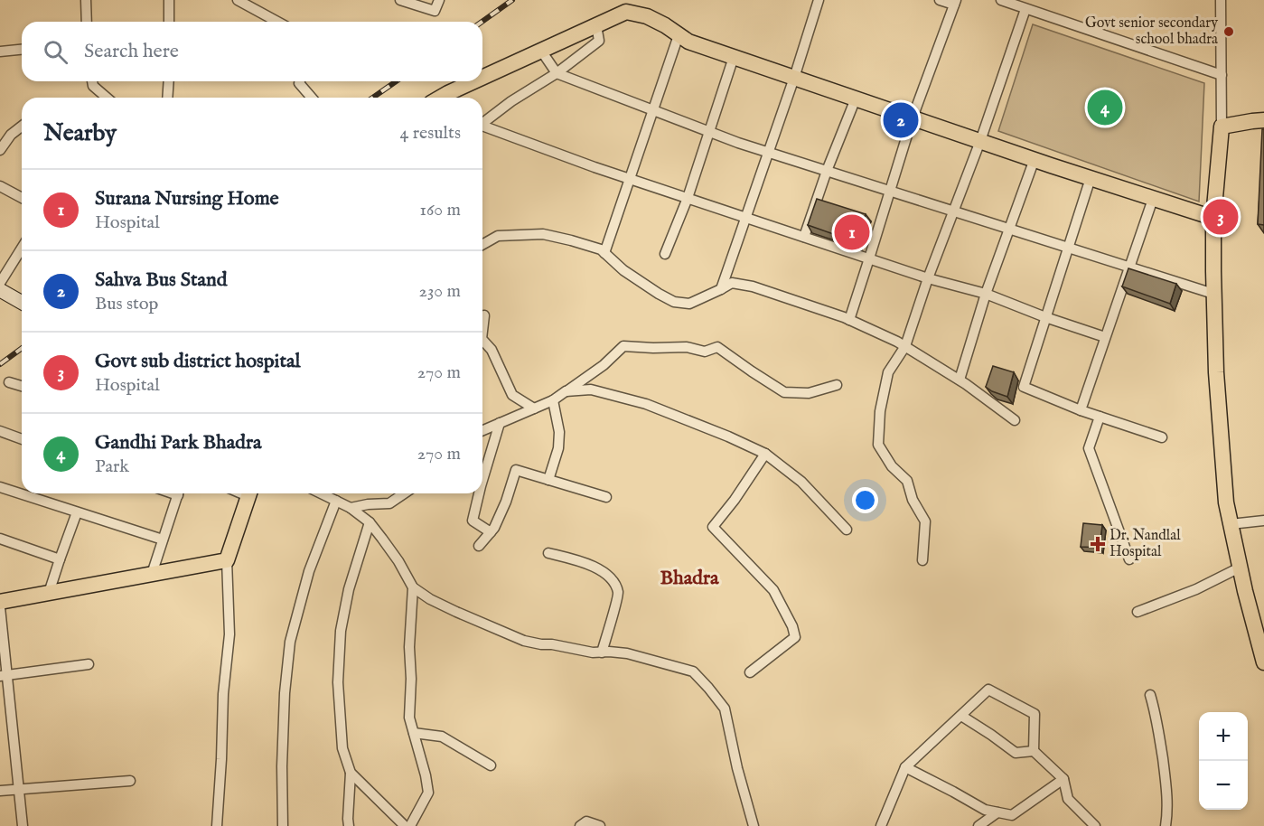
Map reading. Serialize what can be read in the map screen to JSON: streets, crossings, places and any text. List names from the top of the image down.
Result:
{
  "districts": ["Bhadra"],
  "places": {
    "other": ["Govt senior secondary school bhadra"],
    "health": ["Dr. Nandlal Hospital"]
  },
  "page": {
    "search": "Search here",
    "pins": [
      "4",
      "2",
      "3",
      "1"
    ],
    "heading": ["Nearby", "4 results"],
    "list": [
      {
        "mark": "1",
        "name": "Surana Nursing Home",
        "note": "Hospital",
        "value": "160 m"
      },
      {
        "mark": "2",
        "name": "Sahva Bus Stand",
        "note": "Bus stop",
        "value": "230 m"
      },
      {
        "mark": "3",
        "name": "Govt sub district hospital",
        "note": "Hospital",
        "value": "270 m"
      },
      {
        "mark": "4",
        "name": "Gandhi Park Bhadra",
        "note": "Park",
        "value": "270 m"
      }
    ],
    "map_buttons": ["+", "−"]
  }
}
